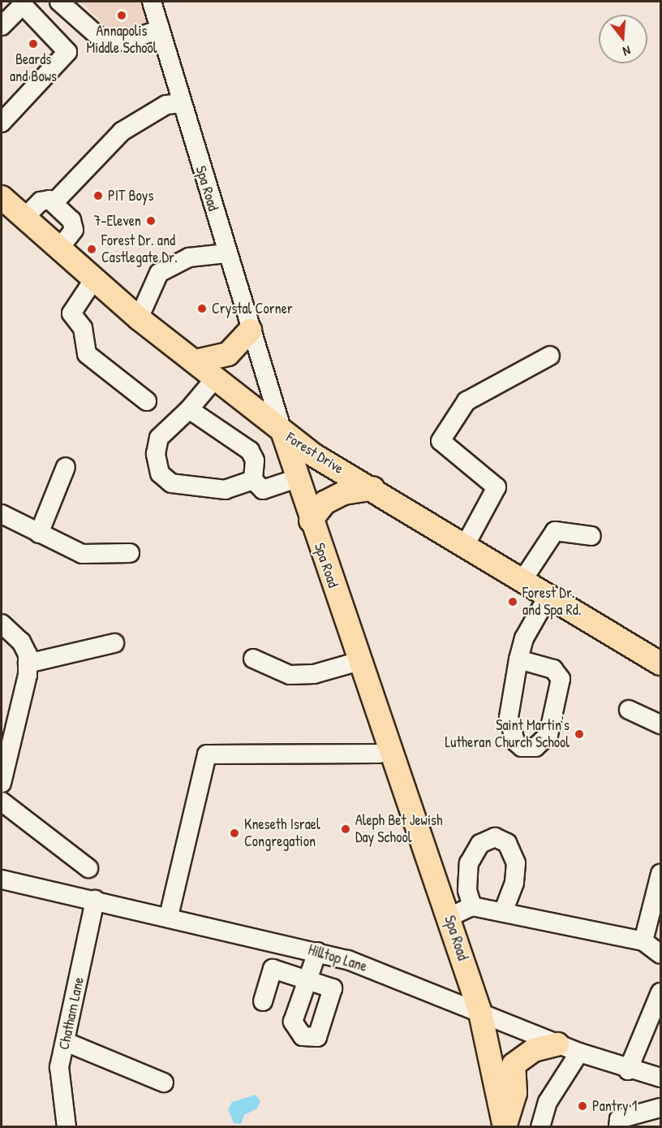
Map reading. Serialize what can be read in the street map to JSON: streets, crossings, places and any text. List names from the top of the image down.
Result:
{
  "streets": {
    "main road": ["Spa Road", "Forest Drive"],
    "street": ["Hilltop Lane", "Chatham Lane"]
  },
  "crossings": [
    ["Spa Road", "Forest Drive"],
    ["Spa Road", "Hilltop Lane"],
    ["Hilltop Lane", "Chatham Lane"]
  ],
  "places": [
    "Annapolis Middle School",
    "Beards and Bows",
    "PIT Boys",
    "7-Eleven",
    "Forest Dr. and Castlegate Dr.",
    "Crystal Corner",
    "Forest Dr. and Spa Rd.",
    "Saint Martin's Lutheran Church School",
    "Aleph Bet Jewish Day School",
    "Kneseth Israel Congregation",
    "Pantry 1"
  ],
  "north": "bottom"
}
